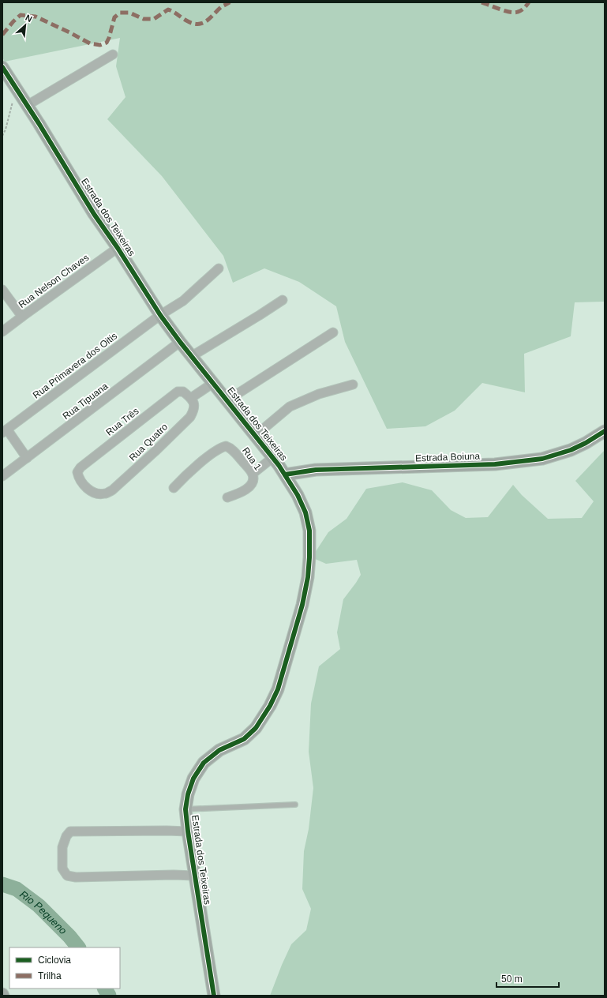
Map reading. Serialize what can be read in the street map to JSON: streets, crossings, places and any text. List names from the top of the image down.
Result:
{
  "streets": {
    "street": [
      "Estrada dos Teixeiras",
      "Rua Nelson Chaves",
      "Rua Primavera dos Oitis",
      "Rua Tipuana",
      "Rua Três",
      "Rua Quatro",
      "Estrada Boiuna",
      "Rua 1"
    ]
  },
  "crossings": [
    ["Estrada dos Teixeiras", "Rua Nelson Chaves"],
    ["Estrada dos Teixeiras", "Rua Primavera dos Oitis"],
    ["Estrada dos Teixeiras", "Rua Tipuana"],
    ["Estrada dos Teixeiras", "Estrada Boiuna"],
    ["Rua Três", "Rua Quatro"]
  ],
  "water": ["Rio Pequeno"],
  "legend": ["Ciclovia", "Trilha"],
  "scale_bar": "50 m",
  "north": "top right"
}
